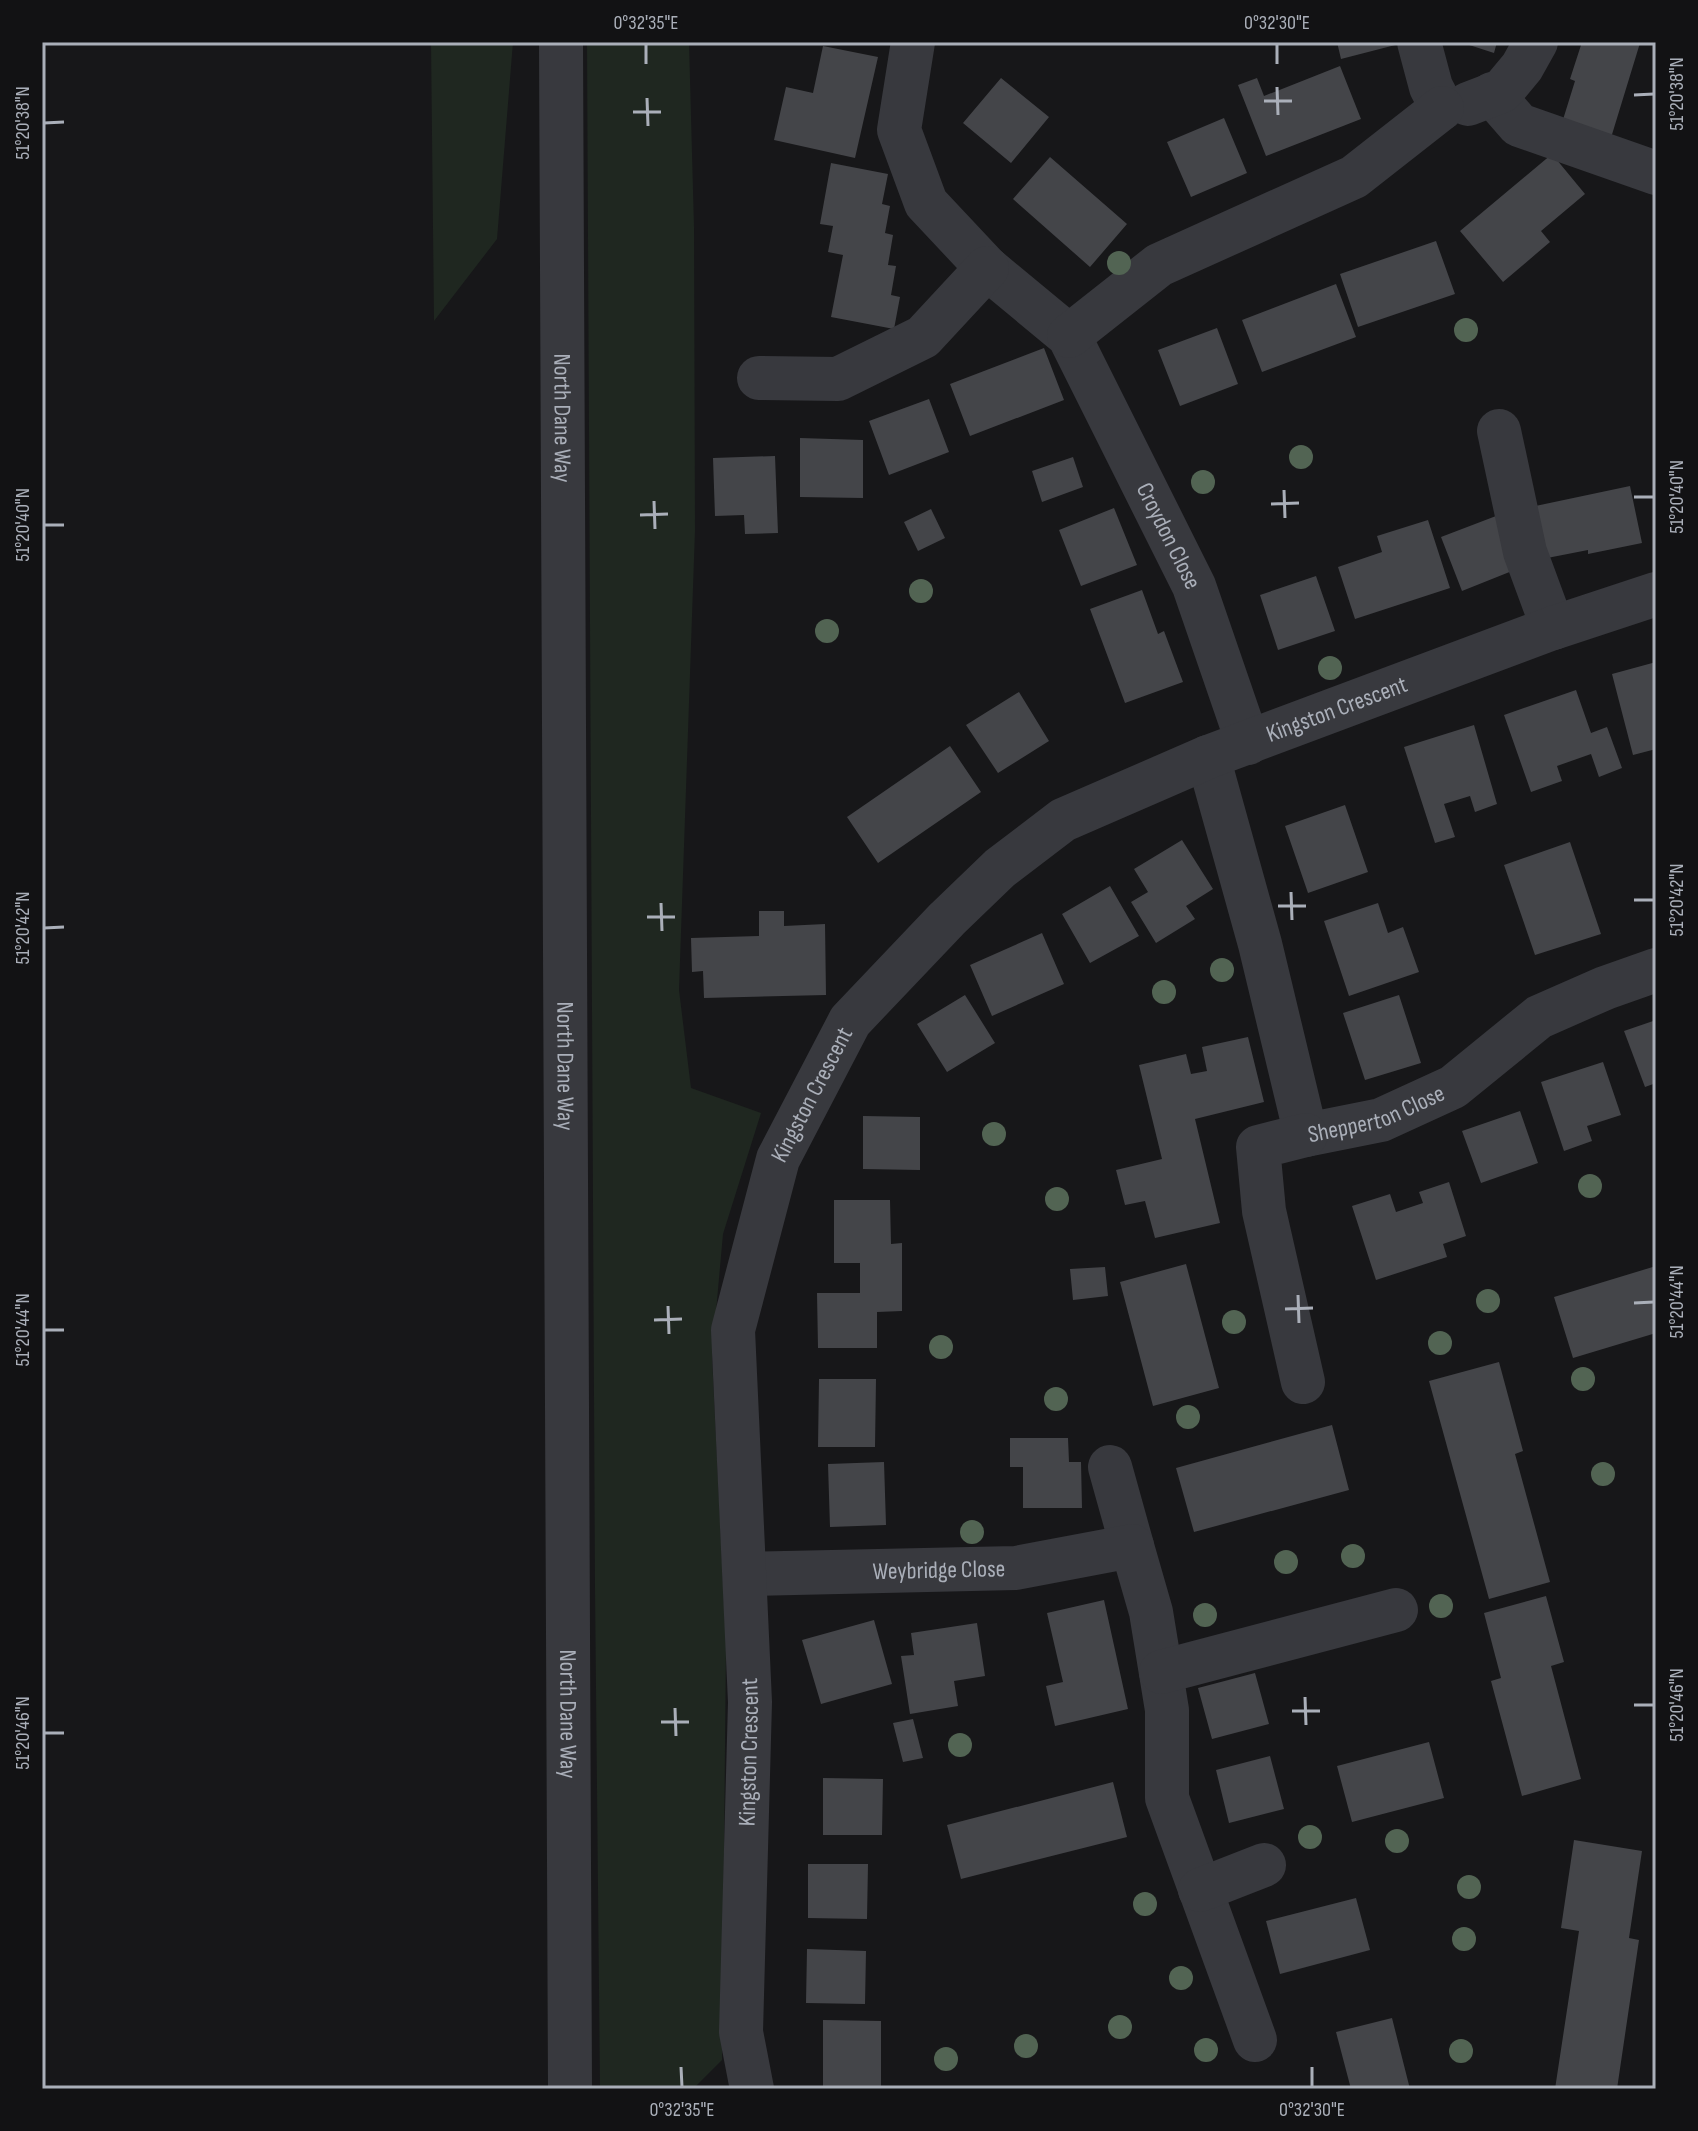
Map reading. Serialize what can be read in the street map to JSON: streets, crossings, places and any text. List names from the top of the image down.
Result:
{
  "streets": {
    "street": [
      "North Dane Way",
      "Croydon Close",
      "Kingston Crescent",
      "Shepperton Close",
      "Weybridge Close"
    ]
  },
  "crossings": [
    ["Croydon Close", "Kingston Crescent"],
    ["Croydon Close", "Shepperton Close"],
    ["Kingston Crescent", "Shepperton Close"],
    ["Kingston Crescent", "Weybridge Close"]
  ],
  "coordinates": [
    "0°32'35\"E",
    "0°32'30\"E",
    "51°20'38\"N",
    "51°20'40\"N",
    "51°20'42\"N",
    "51°20'44\"N",
    "51°20'46\"N"
  ]
}
